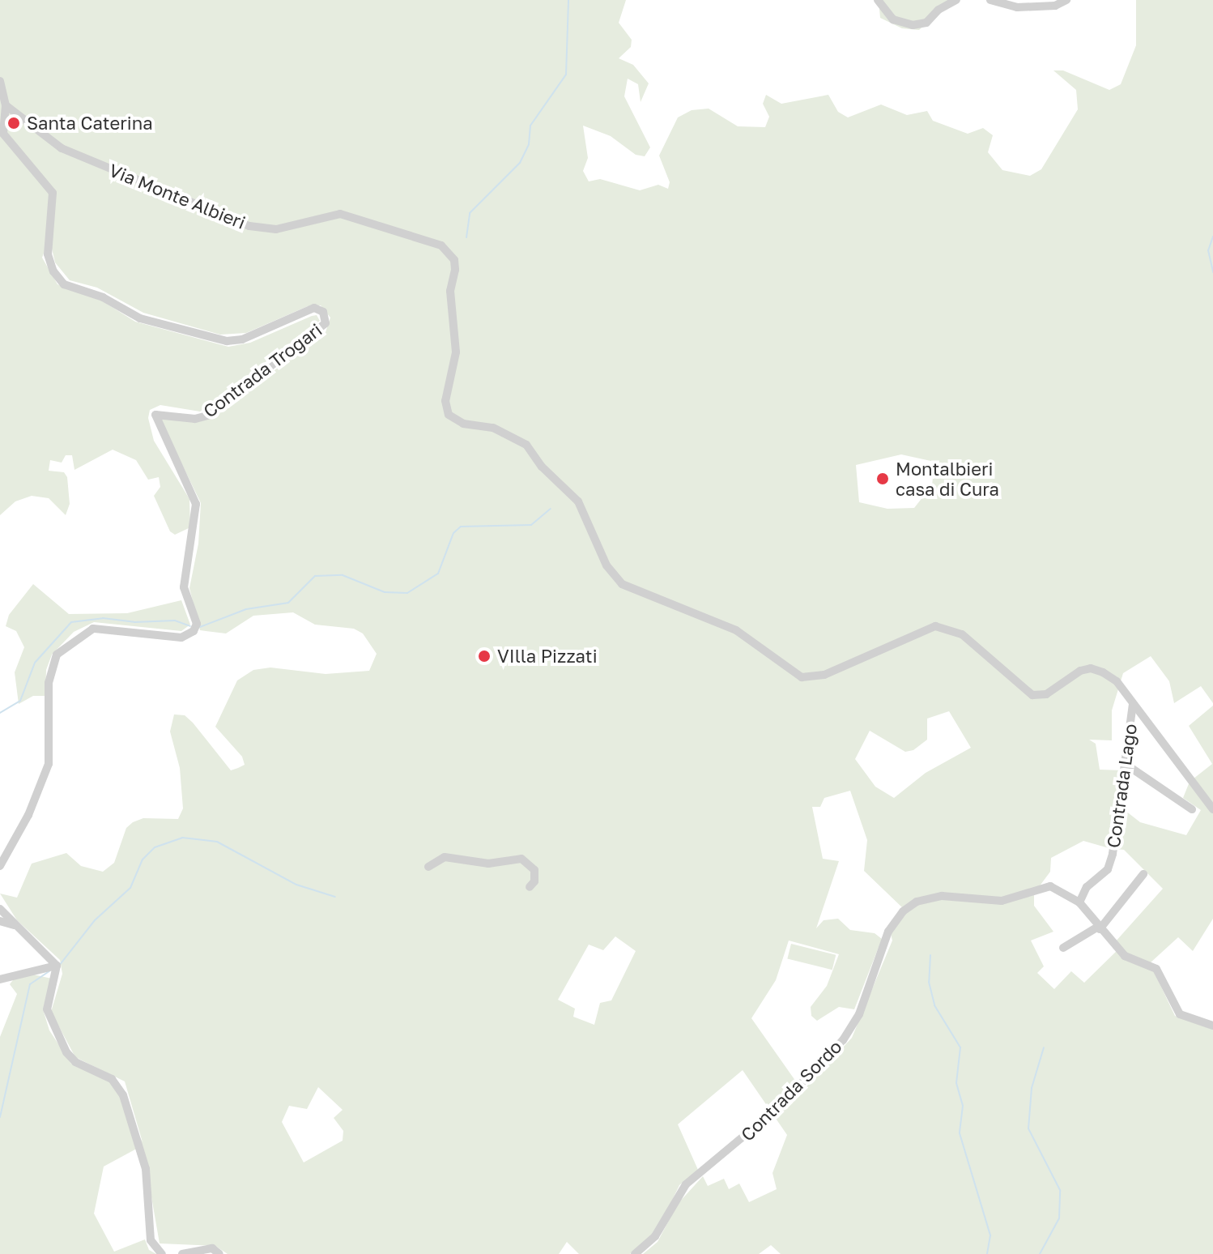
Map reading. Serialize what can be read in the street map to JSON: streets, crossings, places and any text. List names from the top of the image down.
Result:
{
  "streets": {
    "street": [
      "Via Monte Albieri",
      "Contrada Trogari",
      "Contrada Lago",
      "Contrada Sordo"
    ]
  },
  "crossings": [
    ["Via Monte Albieri", "Contrada Trogari"],
    ["Via Monte Albieri", "Contrada Lago"],
    ["Contrada Lago", "Contrada Sordo"]
  ],
  "places": ["Santa Caterina", "Montalbieri casa di Cura", "VIlla Pizzati"]
}
